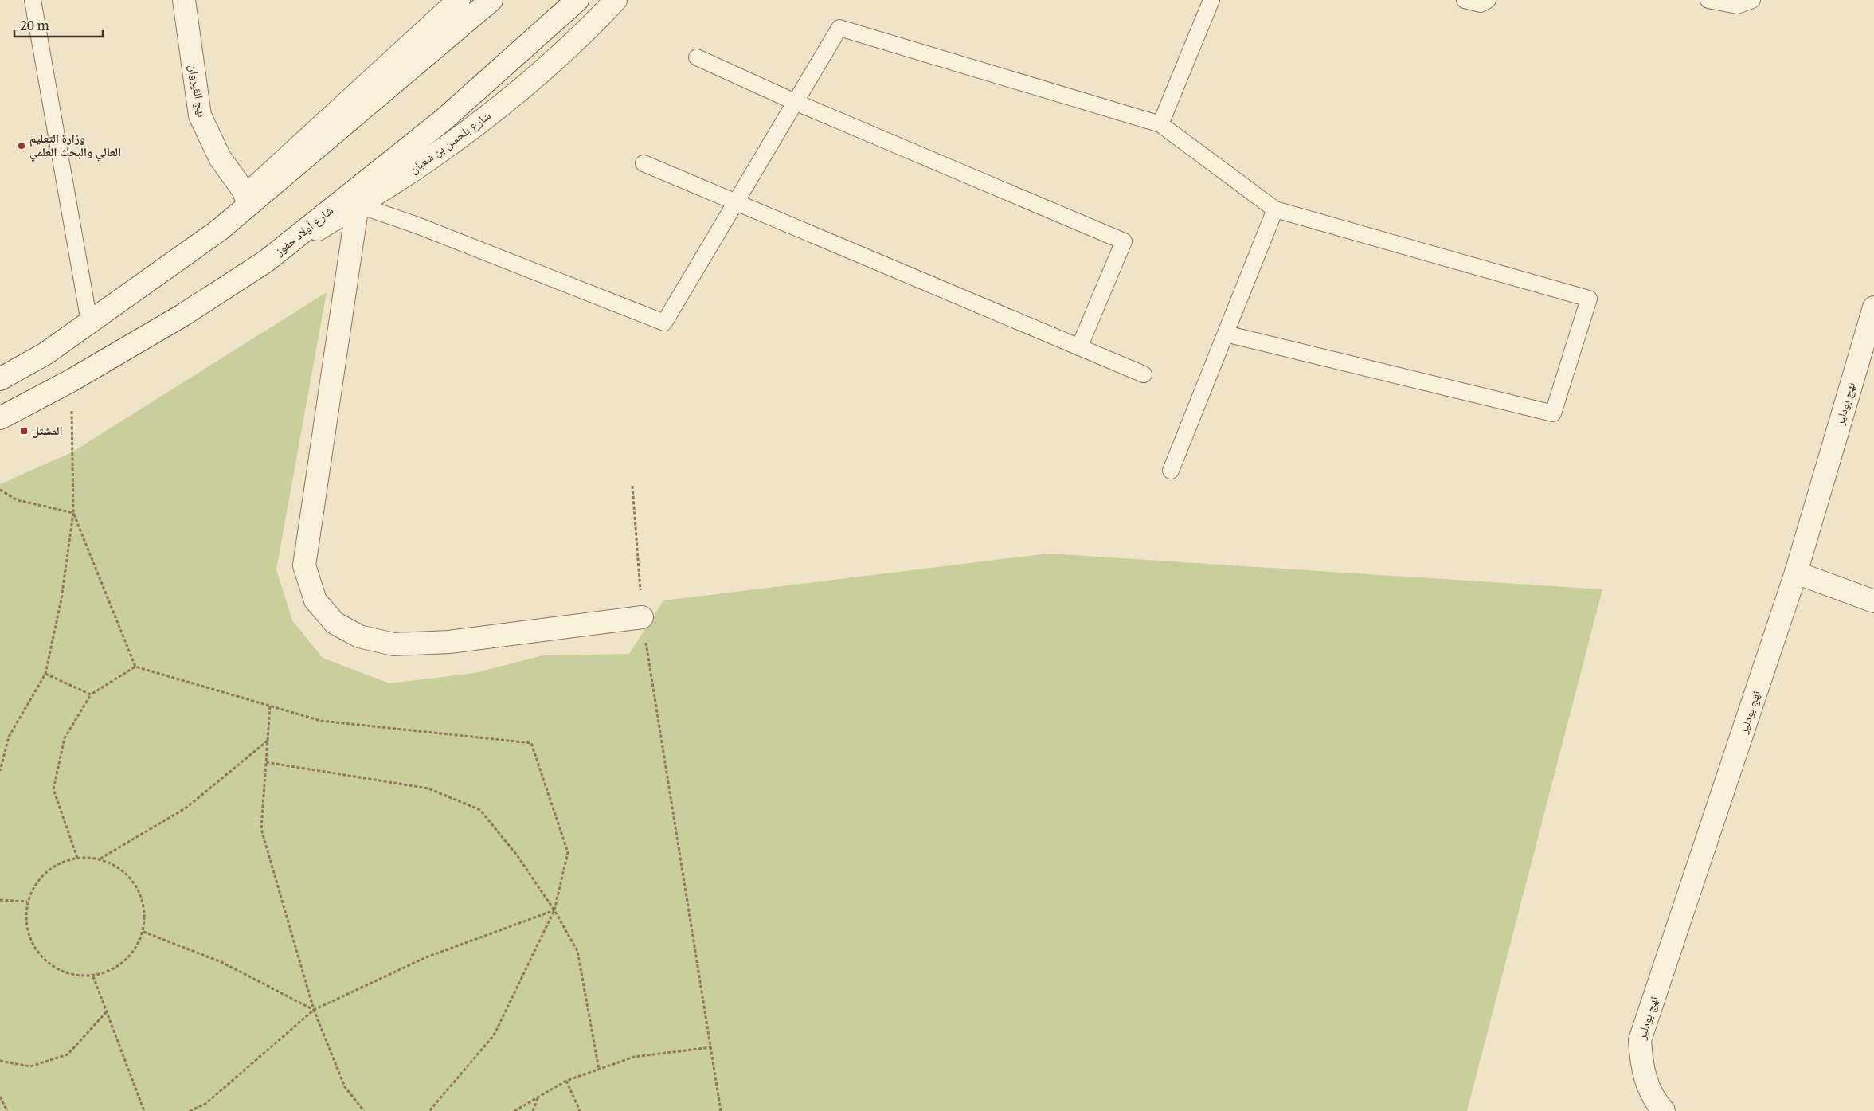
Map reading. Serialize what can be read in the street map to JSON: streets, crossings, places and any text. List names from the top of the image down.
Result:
{
  "streets": {
    "street": [
      "نهج القيروان",
      "شارع بلحسن بن شعبان",
      "شارع أولاد حفوز",
      "نهج بودلير"
    ]
  },
  "crossings": [
    ["شارع بلحسن بن شعبان", "شارع أولاد حفوز"]
  ],
  "places": {
    "other": ["وزارة التعليم العالي والبحث العلمي"],
    "transit": ["المشتل"]
  },
  "scale_bar": "20 m"
}
